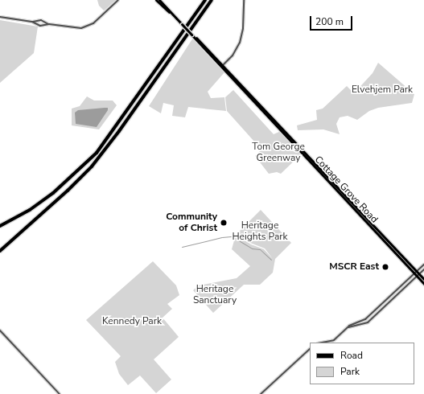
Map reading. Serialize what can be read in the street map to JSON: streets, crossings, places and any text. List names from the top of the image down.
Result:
{
  "streets": {
    "main road": ["Cottage Grove Road"]
  },
  "parks": [
    "Elvehjem Park",
    "Tom George Greenway",
    "Heritage Heights Park",
    "Heritage Sanctuary",
    "Kennedy Park"
  ],
  "places": ["Community of Christ", "MSCR East"],
  "legend": ["Road", "Park"],
  "scale_bar": "200 m"
}
